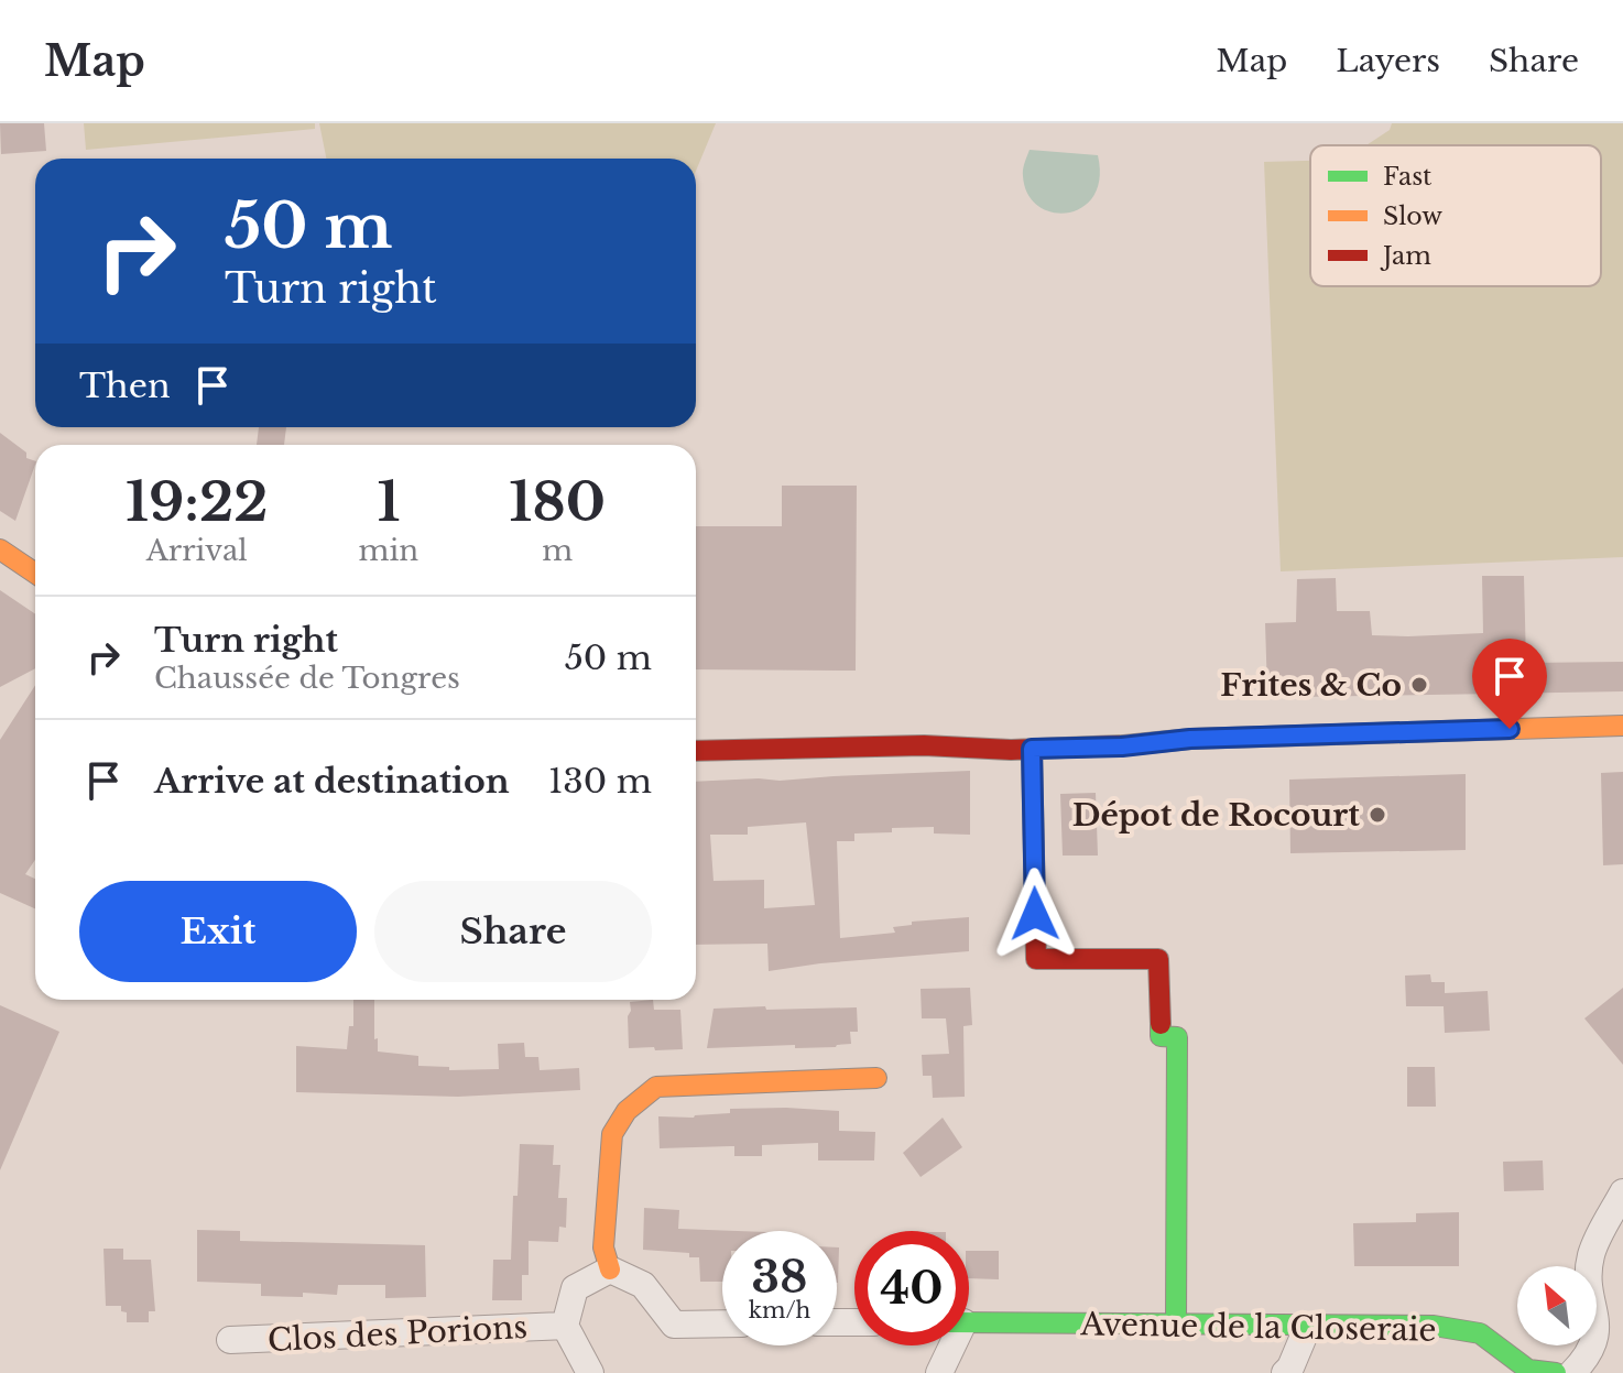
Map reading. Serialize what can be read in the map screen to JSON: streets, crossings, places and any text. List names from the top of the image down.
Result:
{
  "streets": {
    "street": ["Avenue de la Closeraie", "Clos des Porions"]
  },
  "places": ["Frites & Co", "Dépot de Rocourt"],
  "legend": ["Fast", "Slow", "Jam"],
  "north": "top left",
  "page": {
    "header": "Map",
    "nav": ["Map", "Layers", "Share"],
    "turn": ["50 m", "Turn right"],
    "then": "Then",
    "eta": [
      "19:22",
      "Arrival",
      "1",
      "min",
      "180",
      "m"
    ],
    "list": [
      {
        "name": "Turn right",
        "note": "Chaussée de Tongres",
        "value": "50 m"
      },
      {
        "name": "Arrive at destination",
        "value": "130 m"
      }
    ],
    "buttons": ["Exit", "Share"],
    "speed": "38 km/h",
    "limit": "40"
  }
}
